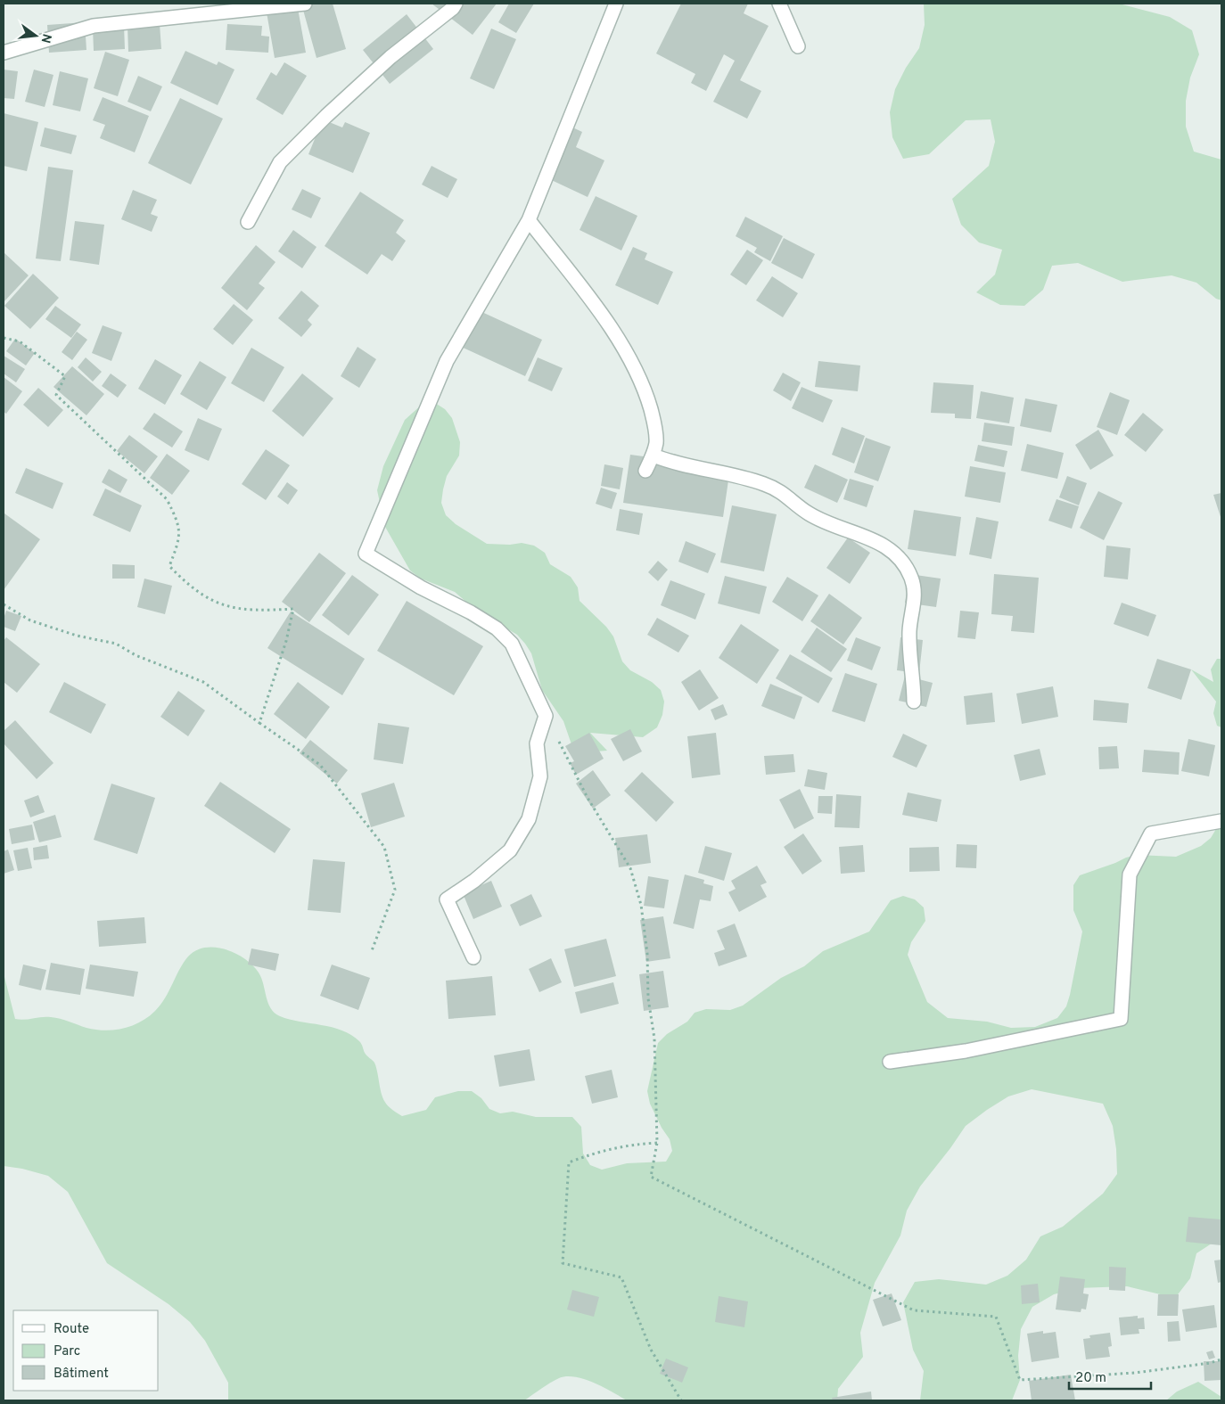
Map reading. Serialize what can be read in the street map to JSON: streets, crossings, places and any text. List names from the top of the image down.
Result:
{
  "legend": ["Route", "Parc", "Bâtiment"],
  "scale_bar": "20 m",
  "north": "right"
}
